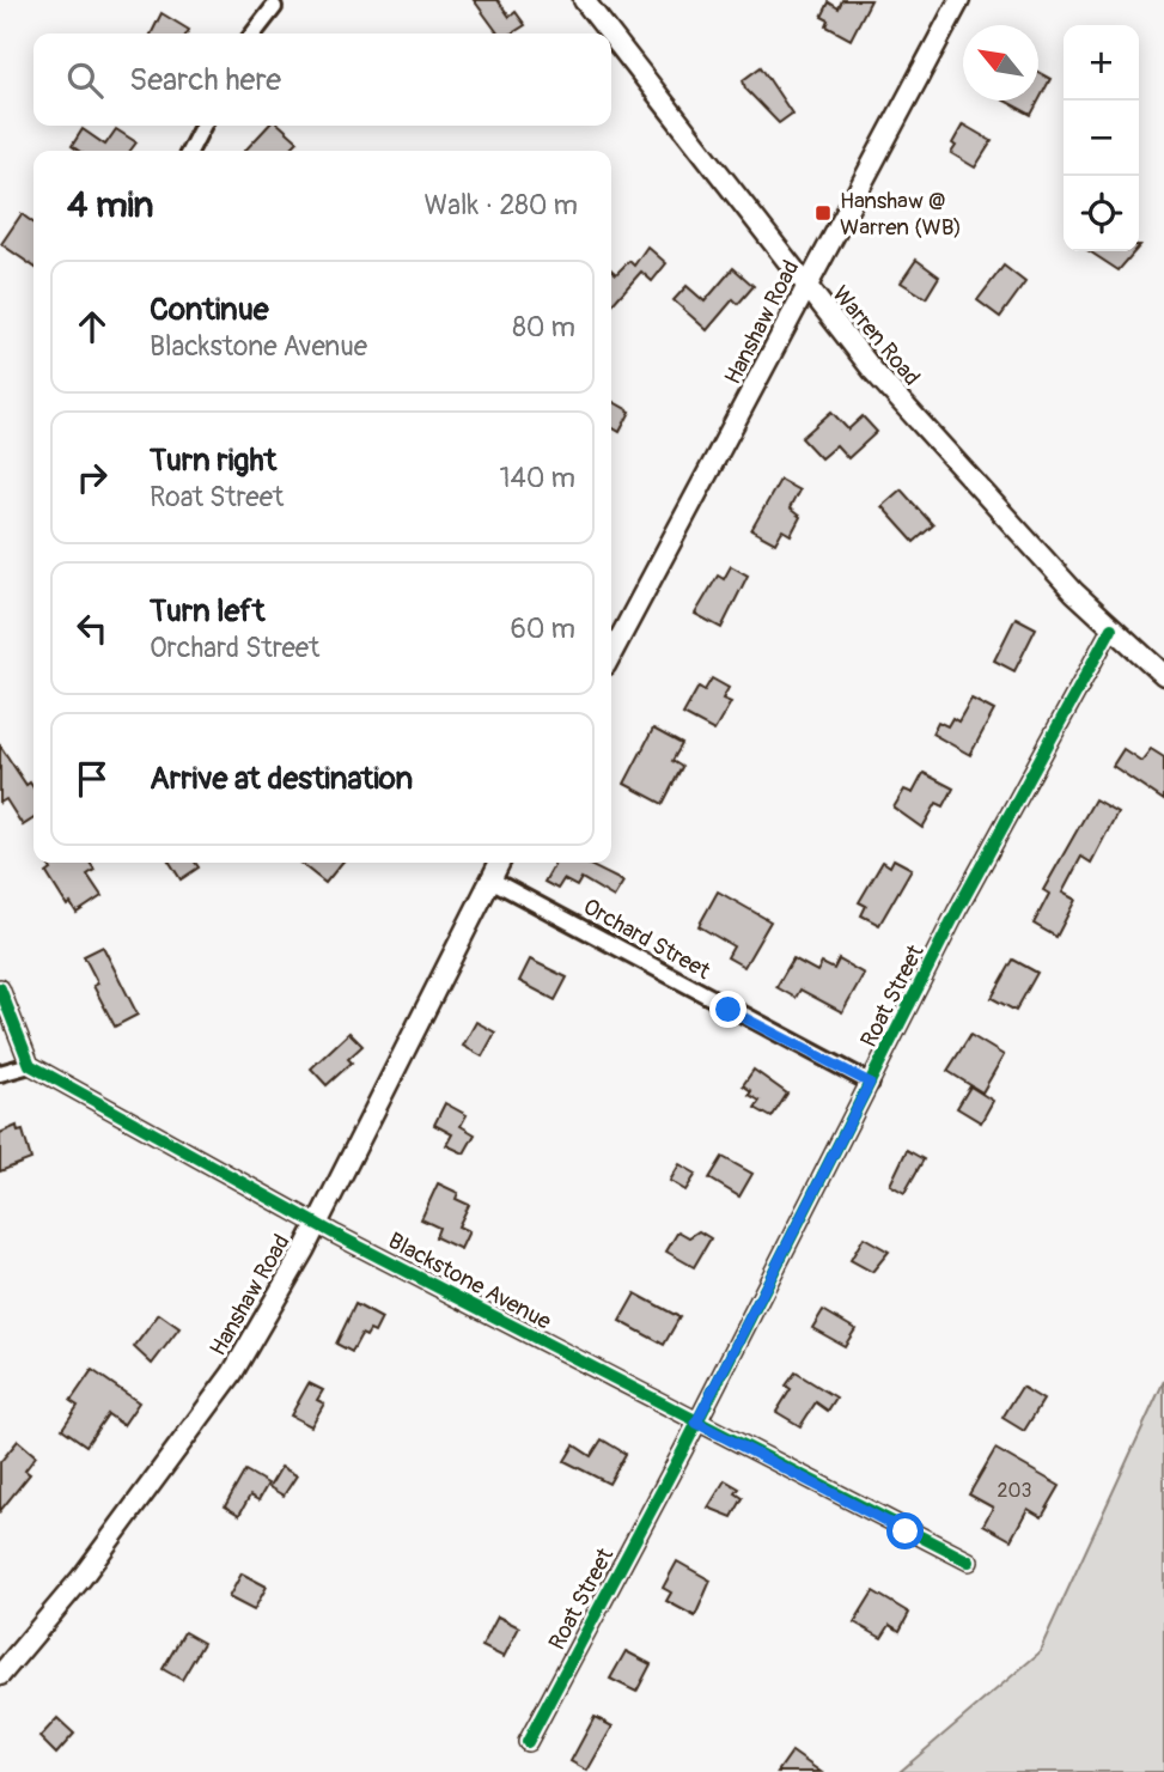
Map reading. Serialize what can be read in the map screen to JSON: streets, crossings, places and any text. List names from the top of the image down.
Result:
{
  "streets": {
    "street": [
      "Hanshaw Road",
      "Warren Road",
      "Orchard Street",
      "Roat Street",
      "Blackstone Avenue"
    ]
  },
  "crossings": [
    ["Hanshaw Road", "Warren Road"],
    ["Hanshaw Road", "Orchard Street"],
    ["Hanshaw Road", "Blackstone Avenue"],
    ["Warren Road", "Roat Street"],
    ["Orchard Street", "Roat Street"],
    ["Roat Street", "Blackstone Avenue"]
  ],
  "places": {
    "transit": ["Hanshaw @ Warren (WB)"]
  },
  "house_numbers": ["203"],
  "north": "top left",
  "page": {
    "map_buttons": ["+", "−"],
    "search": "Search here",
    "heading": ["4 min", "Walk · 280 m"],
    "list": [
      ["Continue", "Blackstone Avenue", "80 m"],
      ["Turn right", "Roat Street", "140 m"],
      ["Turn left", "Orchard Street", "60 m"],
      "Arrive at destination"
    ]
  }
}
